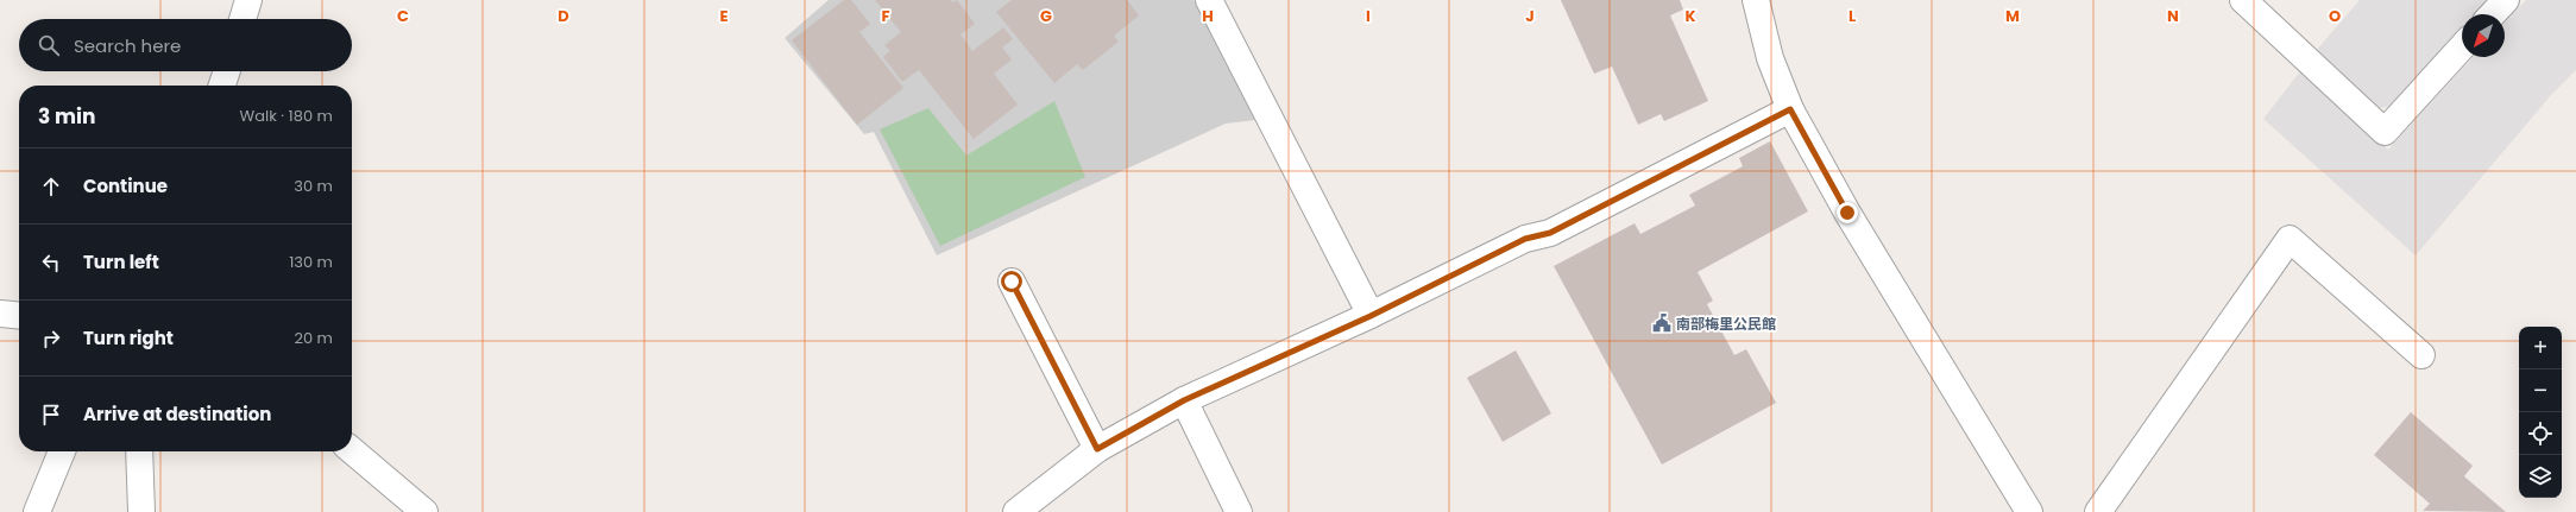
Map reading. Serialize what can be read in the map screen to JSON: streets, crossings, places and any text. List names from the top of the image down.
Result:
{
  "places": {
    "public building": ["南部梅里公民館"]
  },
  "north": "bottom left",
  "page": {
    "search": "Search here",
    "heading": ["3 min", "Walk · 180 m"],
    "list": [
      ["Continue", "30 m"],
      ["Turn left", "130 m"],
      ["Turn right", "20 m"],
      "Arrive at destination"
    ],
    "map_buttons": ["+", "−"]
  },
  "grid": {
    "columns": [
      "C",
      "D",
      "E",
      "F",
      "G",
      "H",
      "I",
      "J",
      "K",
      "L",
      "M",
      "N",
      "O"
    ]
  }
}
